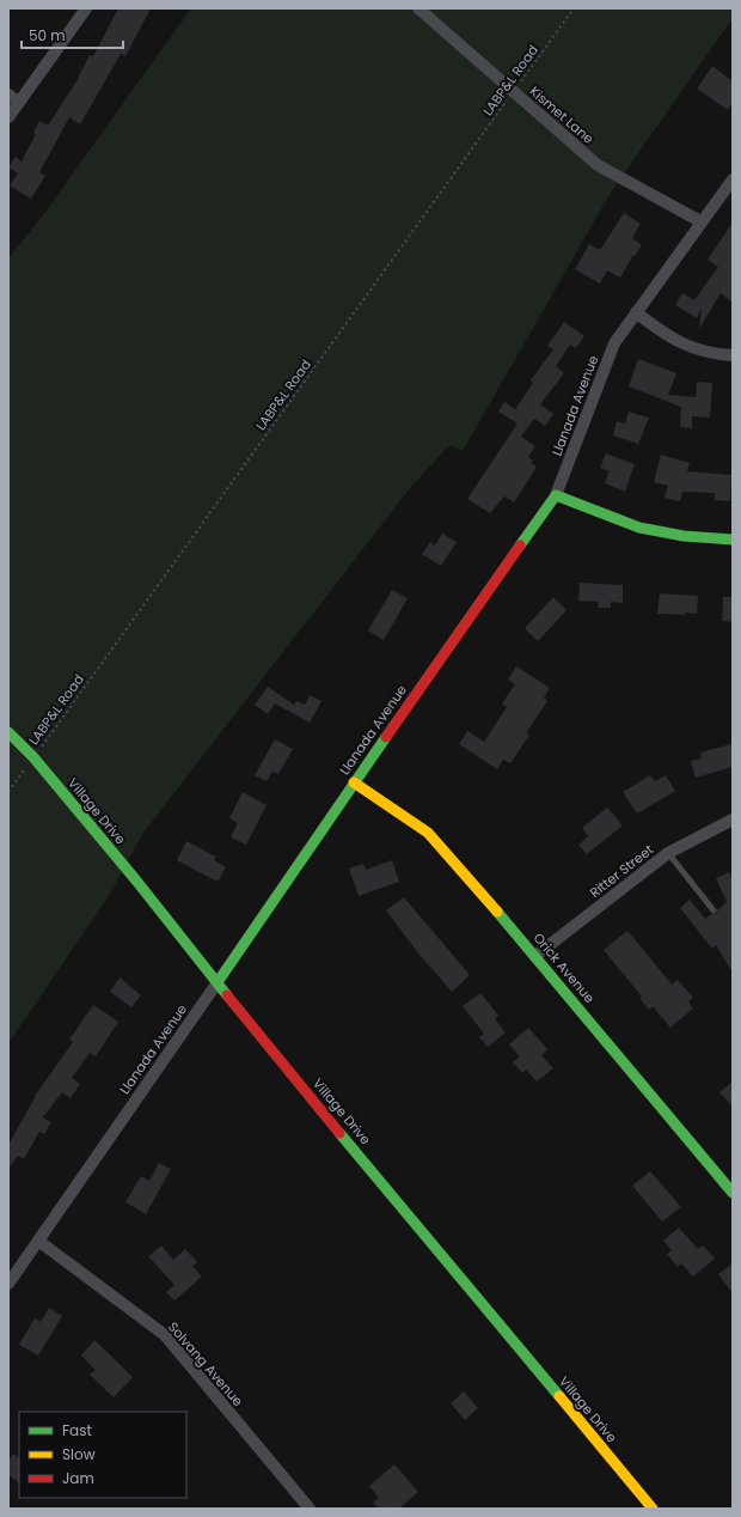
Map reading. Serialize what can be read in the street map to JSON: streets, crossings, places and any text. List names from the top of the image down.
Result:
{
  "streets": {
    "street": [
      "Kismet Lane",
      "Llanada Avenue",
      "Village Drive",
      "Ritter Street",
      "Orick Avenue",
      "Solvang Avenue"
    ],
    "path": ["LABP&L Road"]
  },
  "crossings": [
    ["LABP&L Road", "Kismet Lane"],
    ["LABP&L Road", "Village Drive"],
    ["Kismet Lane", "Llanada Avenue"],
    ["Llanada Avenue", "Village Drive"],
    ["Llanada Avenue", "Orick Avenue"],
    ["Llanada Avenue", "Solvang Avenue"],
    ["Ritter Street", "Orick Avenue"]
  ],
  "legend": ["Fast", "Slow", "Jam"],
  "scale_bar": "50 m"
}
